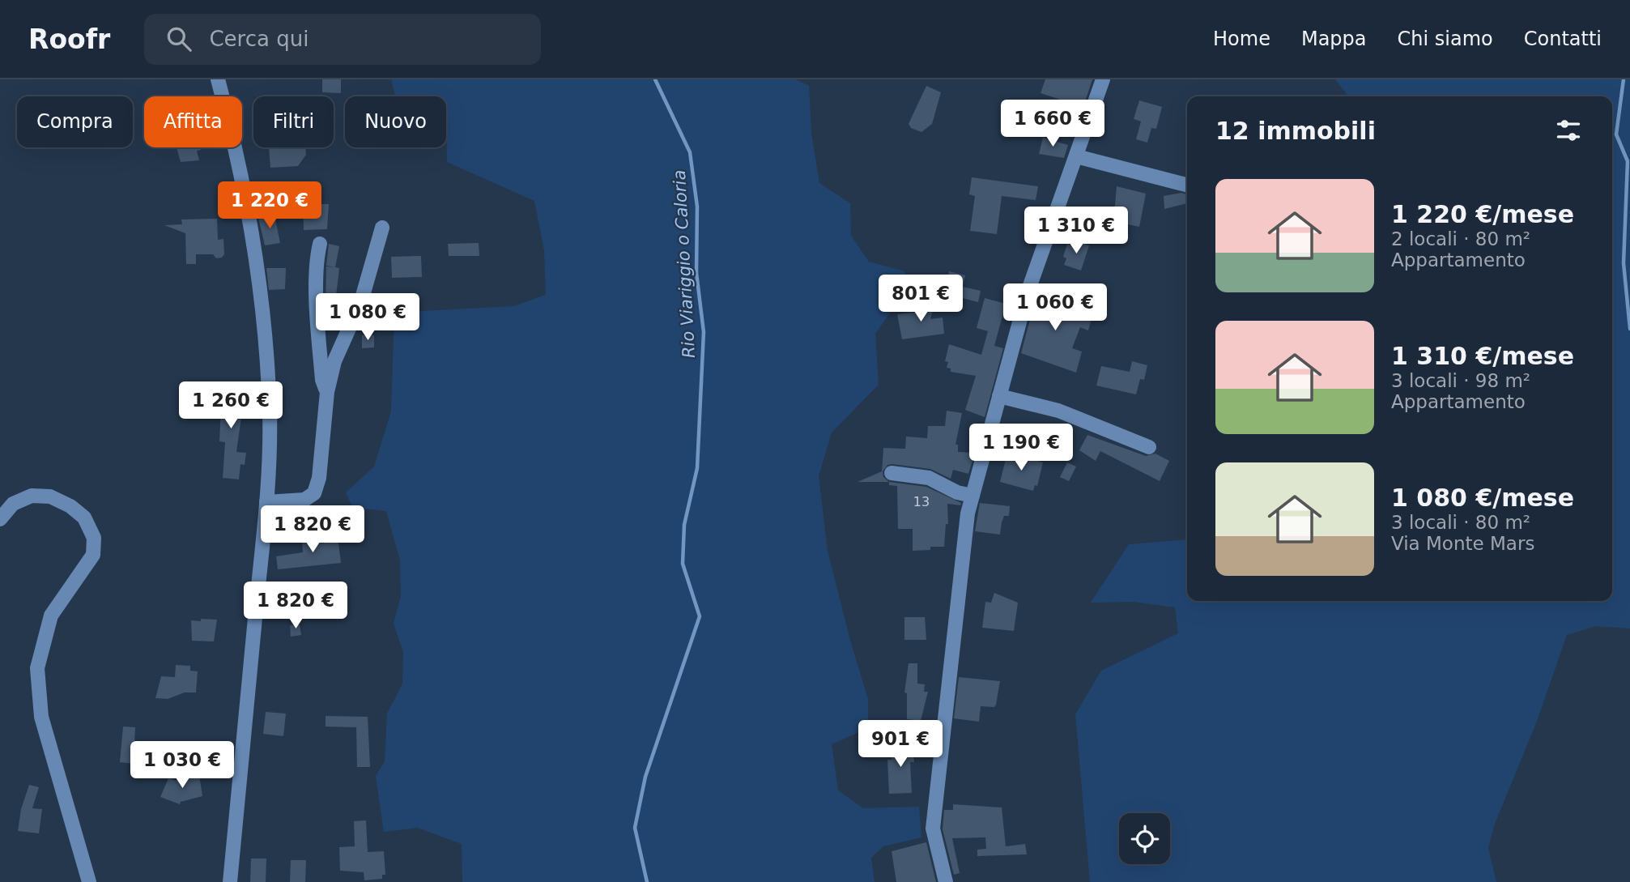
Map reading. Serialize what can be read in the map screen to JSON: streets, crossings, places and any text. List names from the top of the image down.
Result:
{
  "water": ["Rio Viariggio o Caloria"],
  "house_numbers": ["13"],
  "page": {
    "header": "Roofr",
    "search": "Cerca qui",
    "nav": [
      "Home",
      "Mappa",
      "Chi siamo",
      "Contatti"
    ],
    "chip": [
      "Compra",
      "Affitta",
      "Filtri",
      "Nuovo"
    ],
    "heading": "12 immobili",
    "price": [
      "1 660 €",
      "1 220 €",
      "1 310 €",
      "801 €",
      "1 060 €",
      "1 080 €",
      "1 260 €",
      "1 190 €",
      "1 820 €",
      "1 820 €",
      "901 €",
      "1 030 €"
    ],
    "list": [
      {
        "name": "1 220 €/mese",
        "note": "2 locali · 80 m² · Appartamento"
      },
      {
        "name": "1 310 €/mese",
        "note": "3 locali · 98 m² · Appartamento"
      },
      {
        "name": "1 080 €/mese",
        "note": "3 locali · 80 m² · Via Monte Mars"
      }
    ]
  }
}
